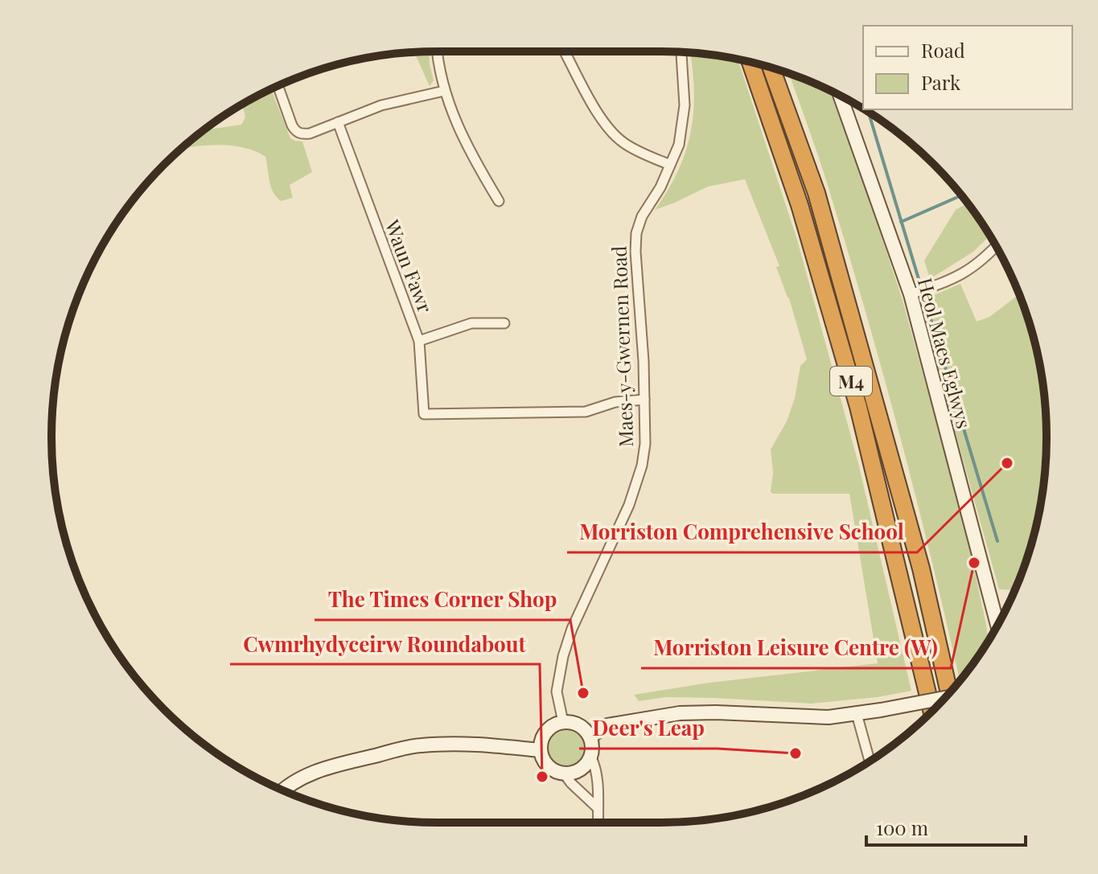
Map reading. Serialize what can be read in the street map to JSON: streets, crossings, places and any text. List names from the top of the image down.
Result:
{
  "streets": {
    "highway": ["M4"],
    "street": ["Waun Fawr", "Maes-y-Gwernen Road", "Heol Maes Eglwys"]
  },
  "places": [
    "Morriston Comprehensive School",
    "Morriston Leisure Centre (W)",
    "The Times Corner Shop",
    "Deer's Leap",
    "Cwmrhydyceirw Roundabout"
  ],
  "legend": ["Road", "Park"],
  "scale_bar": "100 m"
}
